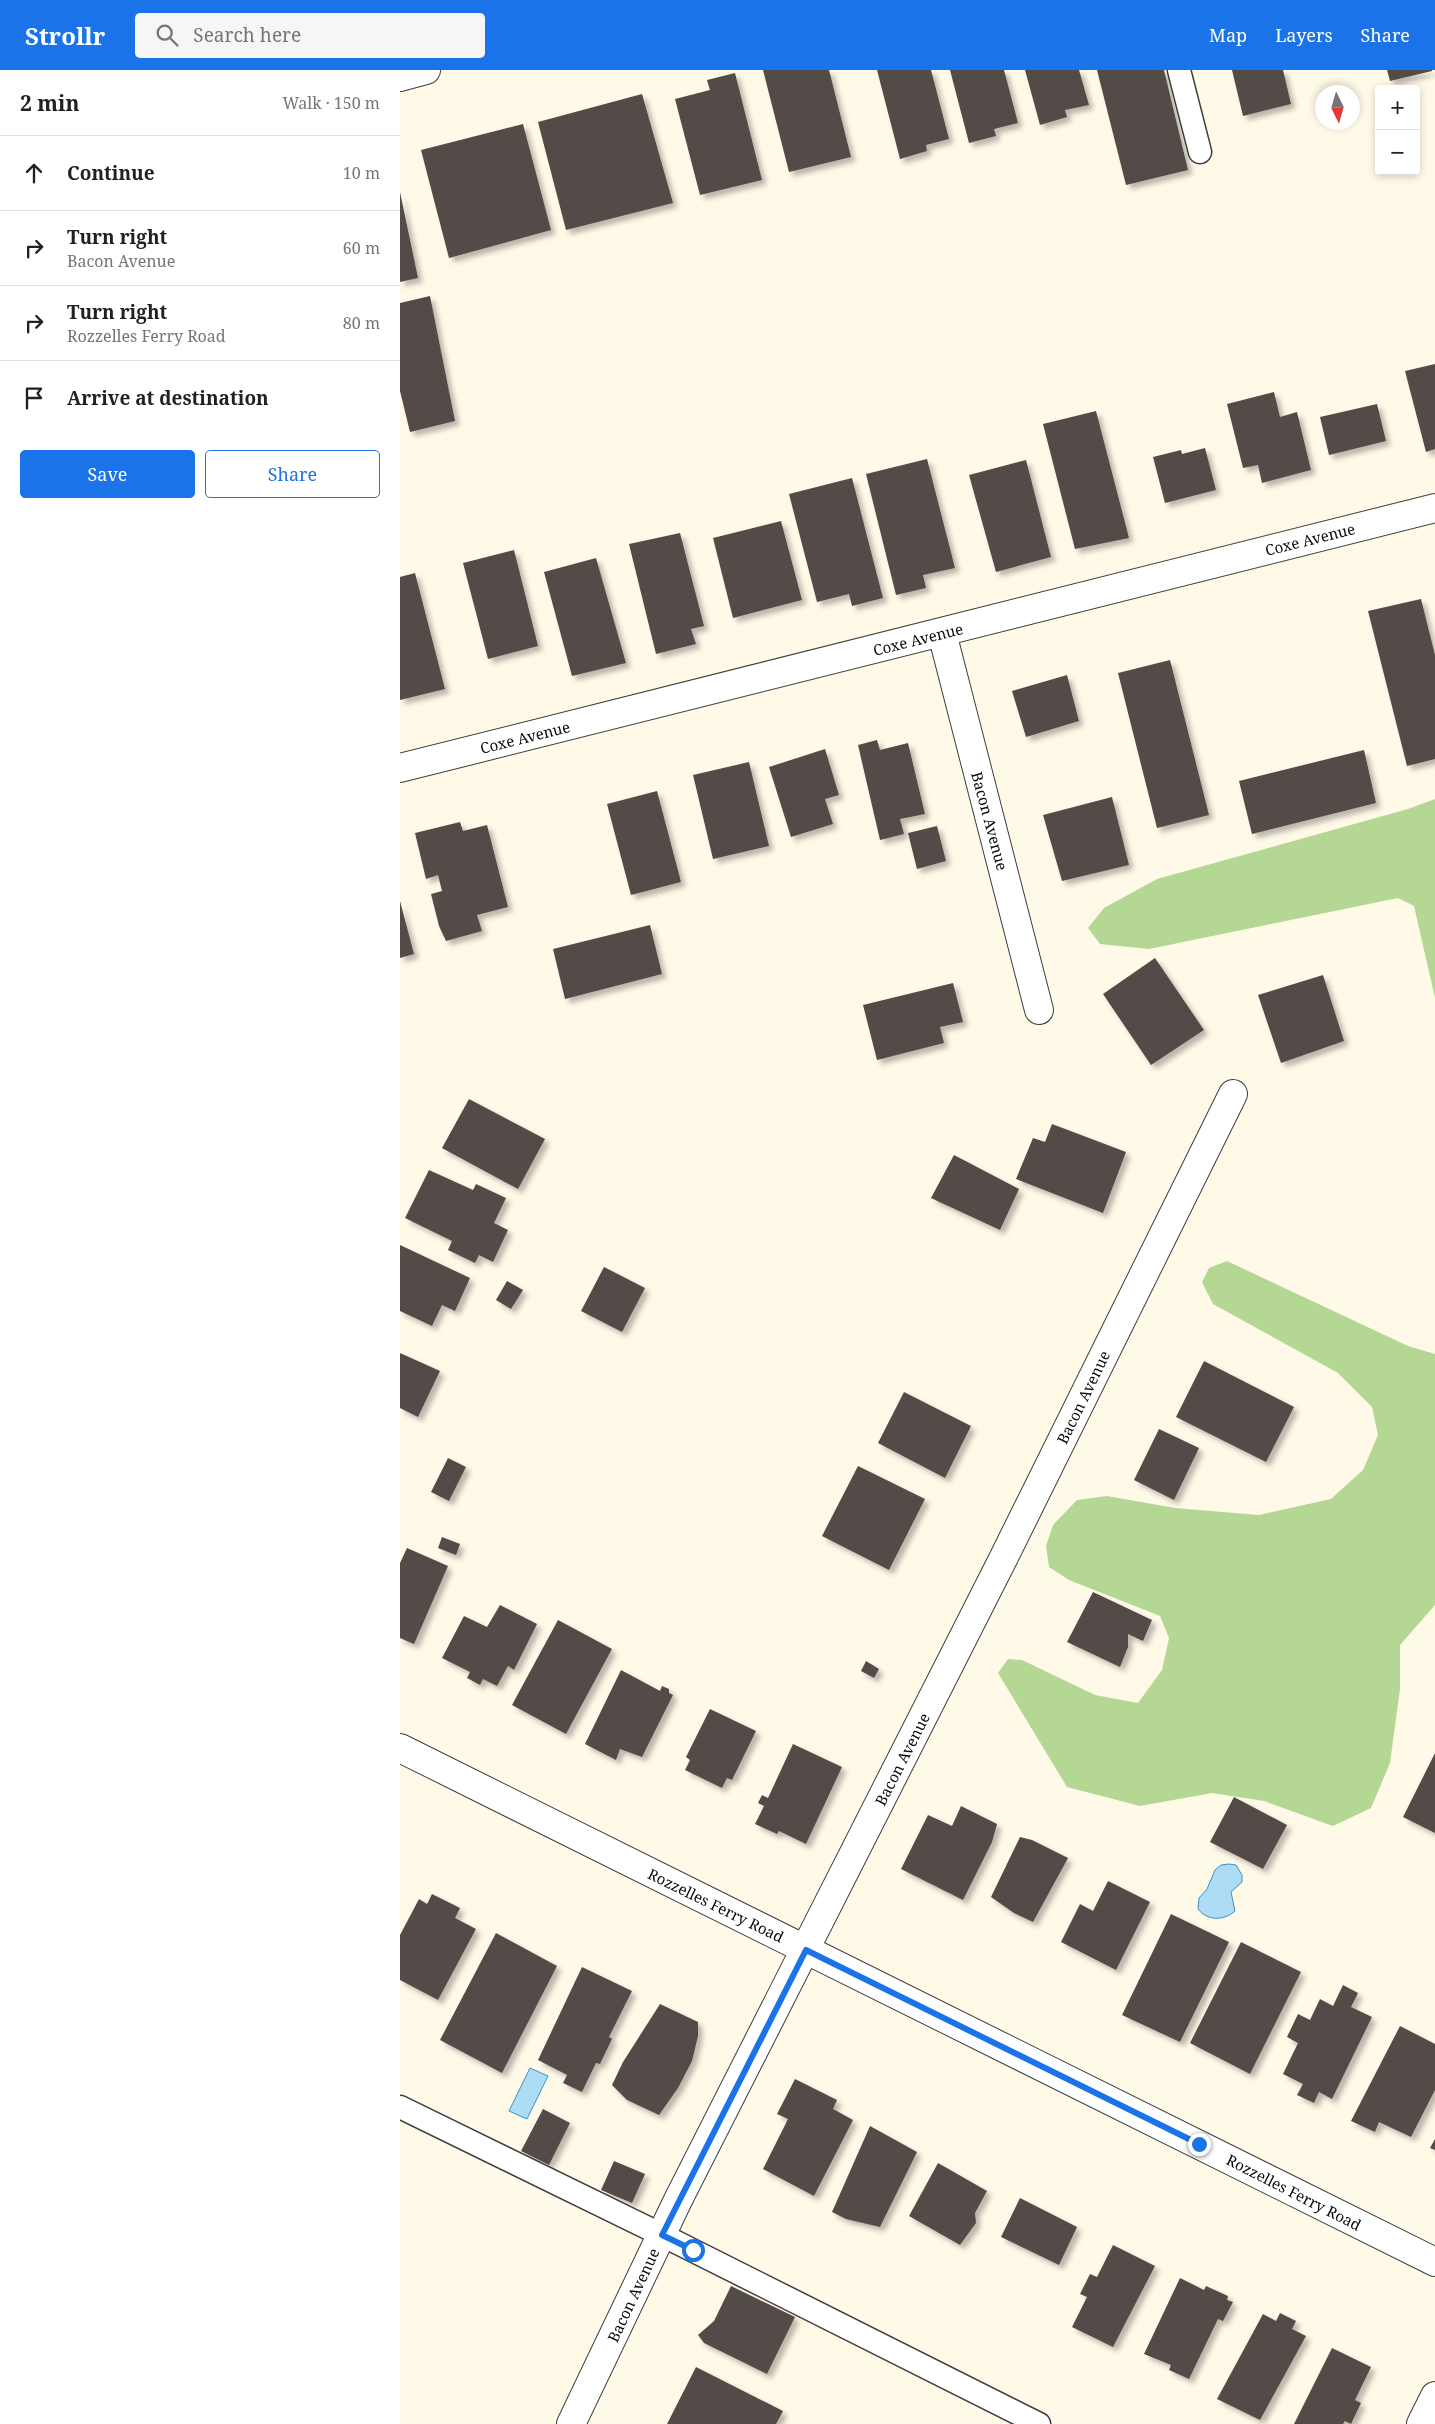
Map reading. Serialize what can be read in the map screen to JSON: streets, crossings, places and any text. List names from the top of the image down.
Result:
{
  "streets": {
    "street": ["Coxe Avenue", "Bacon Avenue", "Rozzelles Ferry Road"]
  },
  "crossings": [
    ["Coxe Avenue", "Bacon Avenue"],
    ["Bacon Avenue", "Rozzelles Ferry Road"]
  ],
  "north": "bottom",
  "page": {
    "header": "Strollr",
    "search": "Search here",
    "nav": ["Map", "Layers", "Share"],
    "heading": ["2 min", "Walk · 150 m"],
    "map_buttons": ["+", "−"],
    "list": [
      ["Continue", "10 m"],
      ["Turn right", "Bacon Avenue", "60 m"],
      ["Turn right", "Rozzelles Ferry Road", "80 m"],
      "Arrive at destination"
    ],
    "buttons": ["Save", "Share"]
  }
}
